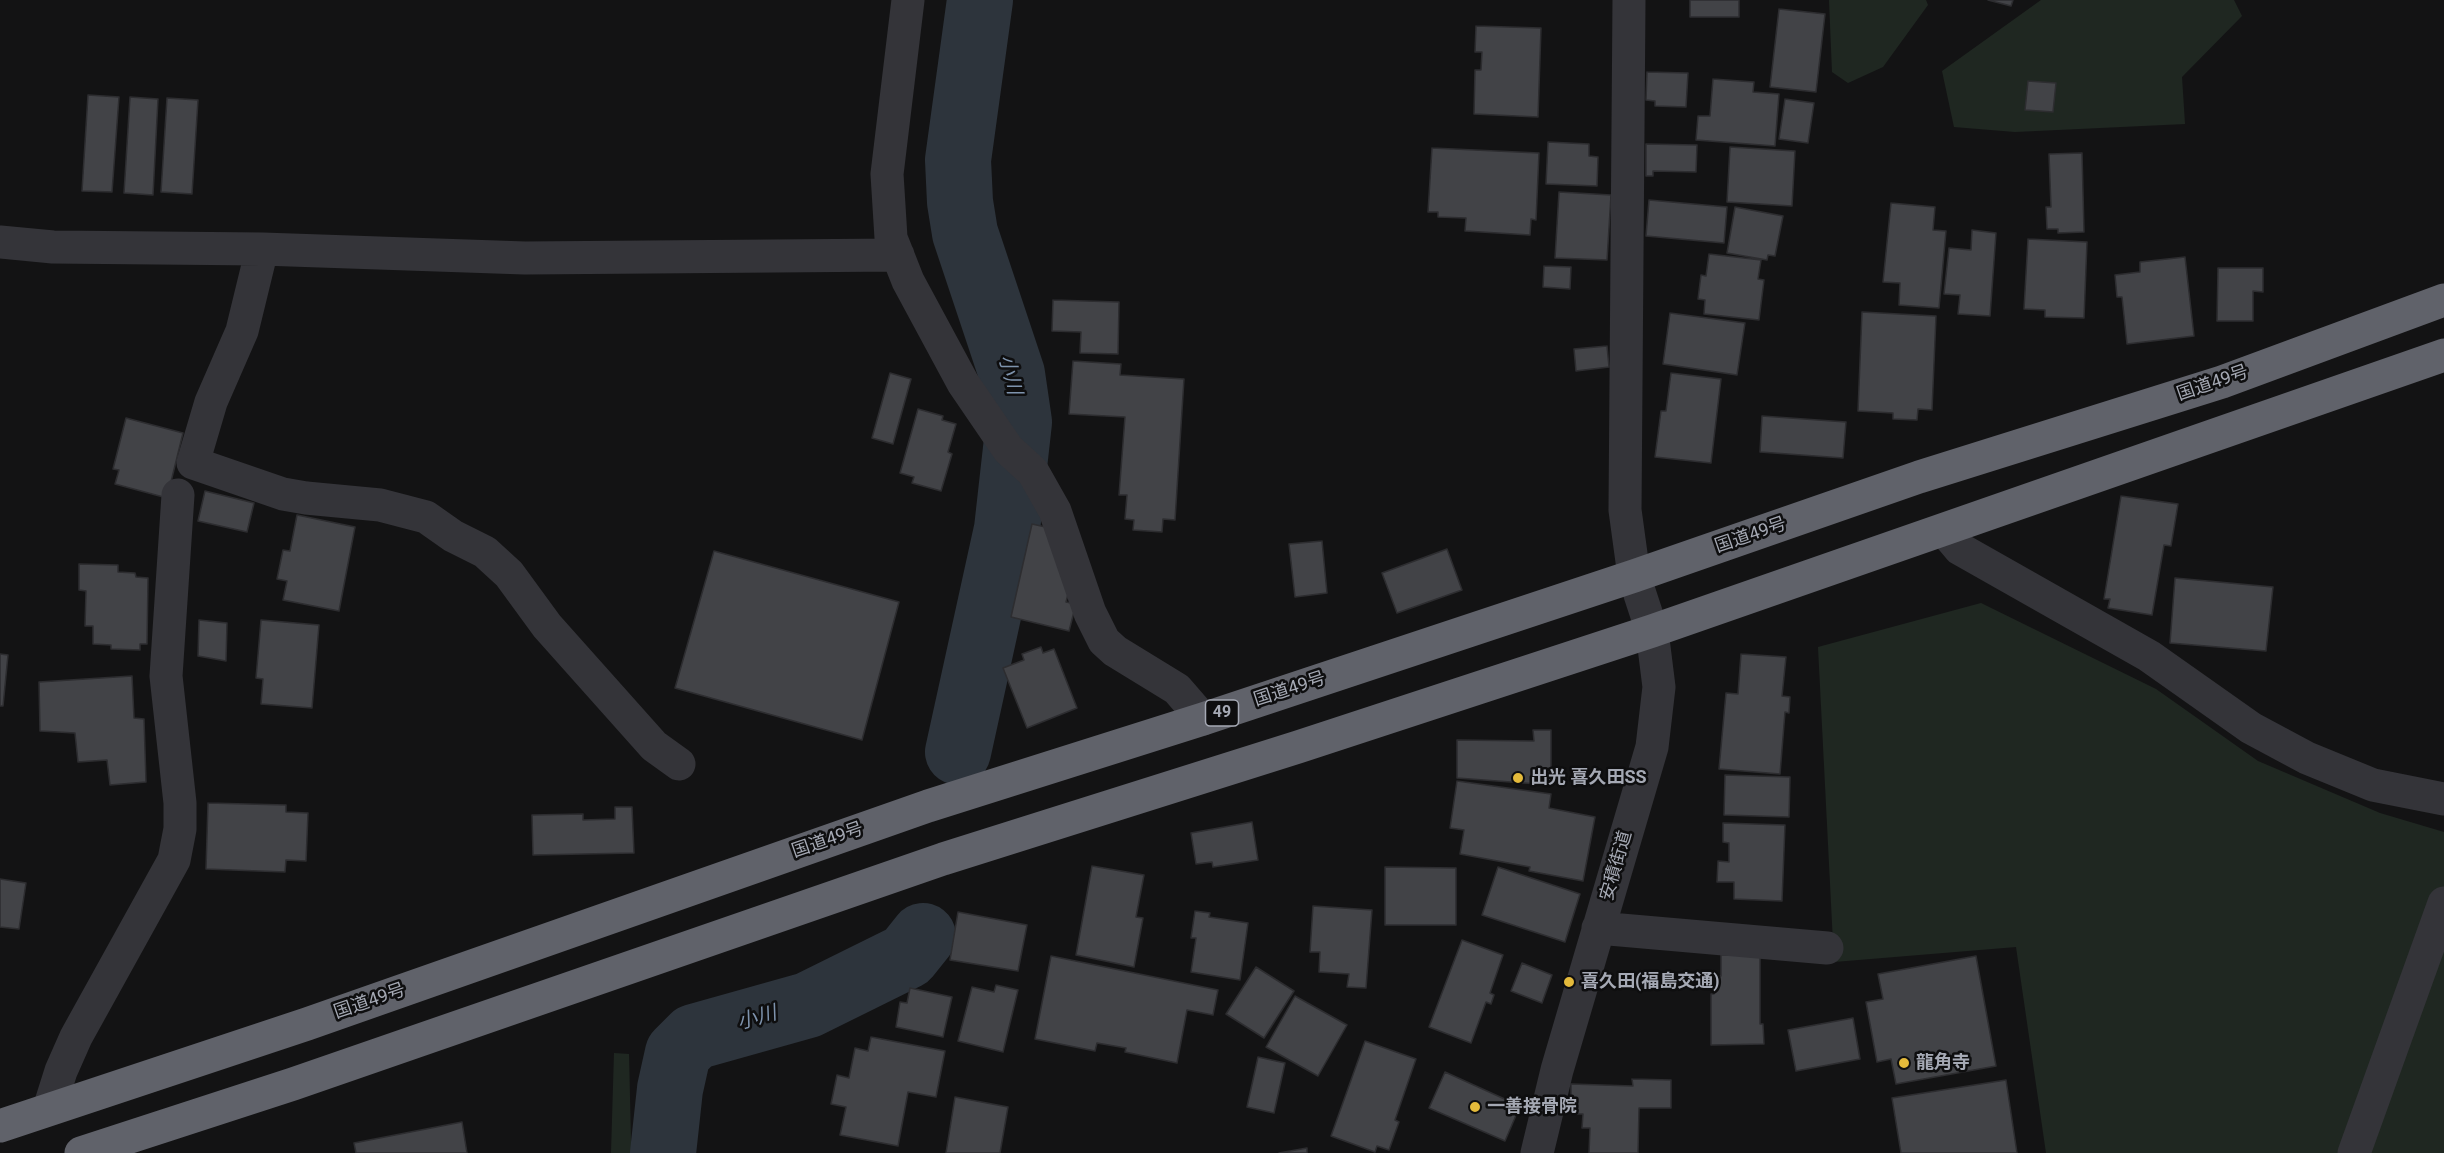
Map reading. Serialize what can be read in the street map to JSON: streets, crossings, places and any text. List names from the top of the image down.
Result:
{
  "streets": {
    "highway": ["国道49号", "49"],
    "street": ["安積街道"]
  },
  "crossings": [
    ["国道49号", "安積街道"]
  ],
  "water": ["小川"],
  "places": [
    "出光 喜久田SS",
    "喜久田(福島交通)",
    "龍角寺",
    "一善接骨院"
  ]
}
